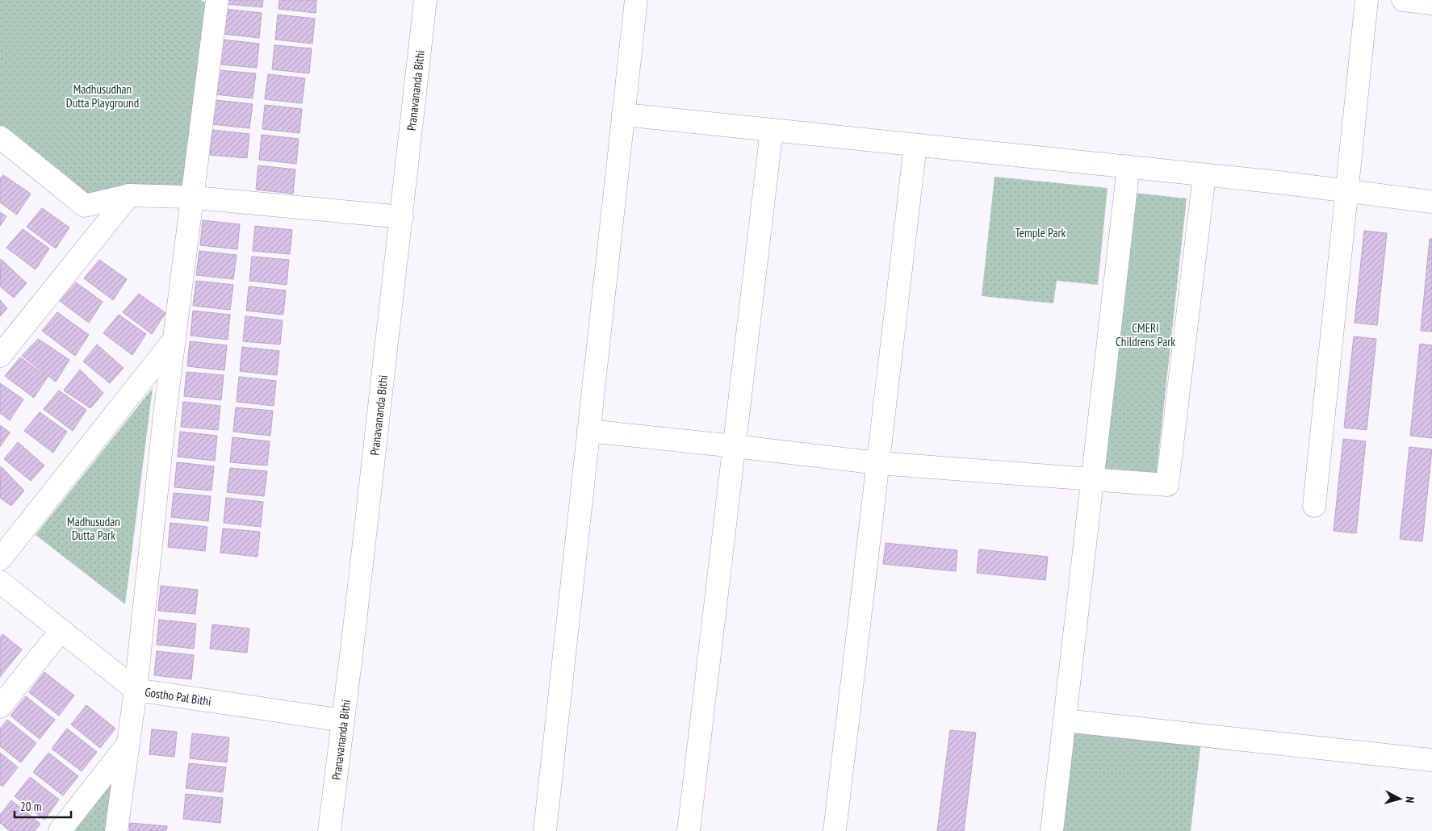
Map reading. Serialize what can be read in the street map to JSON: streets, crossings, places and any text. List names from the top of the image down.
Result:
{
  "streets": {
    "street": ["Pranavananda Bithi", "Gostho Pal Bithi"]
  },
  "crossings": [
    ["Pranavananda Bithi", "Gostho Pal Bithi"]
  ],
  "parks": [
    "Madhusudhan Dutta Playground",
    "Temple Park",
    "CMERI Childrens Park",
    "Madhusudan Dutta Park"
  ],
  "scale_bar": "20 m",
  "north": "right"
}
